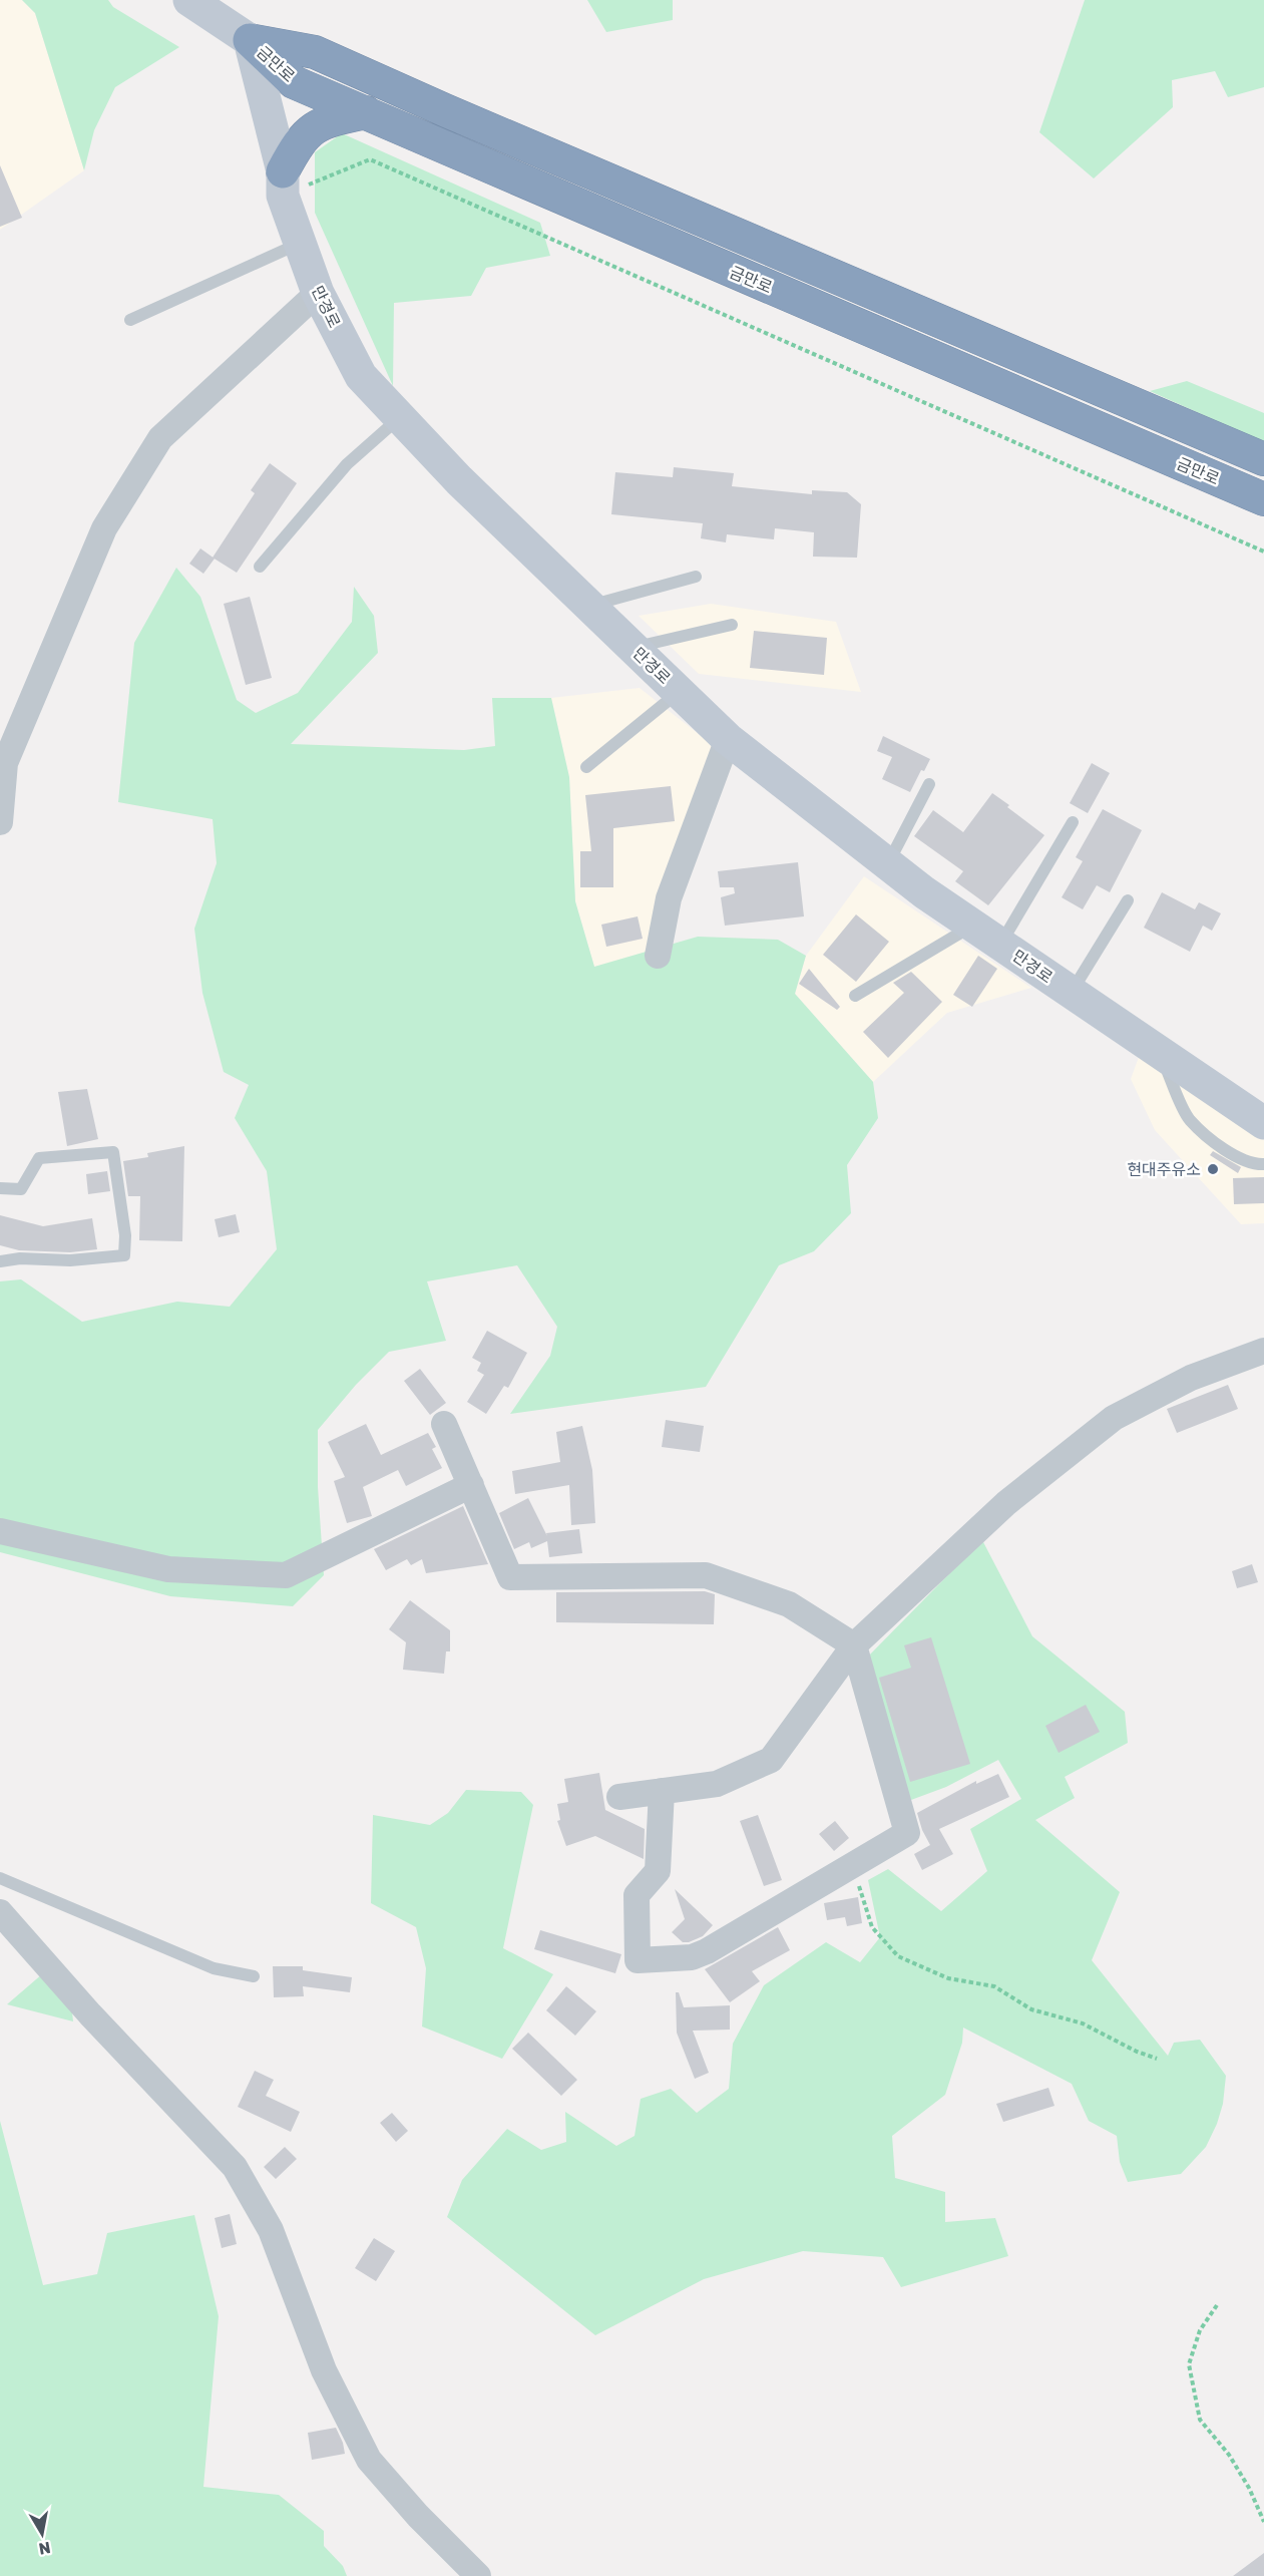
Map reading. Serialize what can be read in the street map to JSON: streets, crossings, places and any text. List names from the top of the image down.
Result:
{
  "streets": {
    "highway": ["금만로"],
    "street": ["만경로"]
  },
  "crossings": [
    ["금만로", "만경로"]
  ],
  "places": ["현대주유소"],
  "north": "bottom"
}
